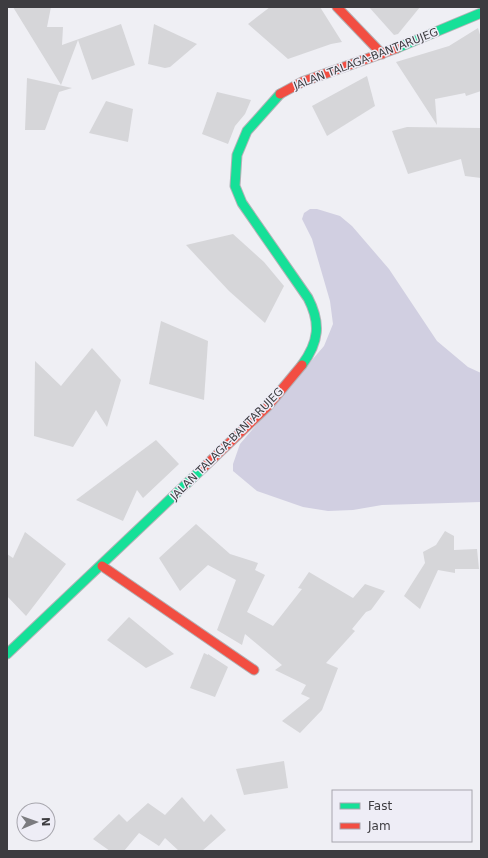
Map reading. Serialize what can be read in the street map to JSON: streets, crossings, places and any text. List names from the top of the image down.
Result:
{
  "streets": {
    "main road": ["JALAN TALAGA-BANTARUJEG"]
  },
  "legend": ["Fast", "Jam"],
  "north": "right"
}
